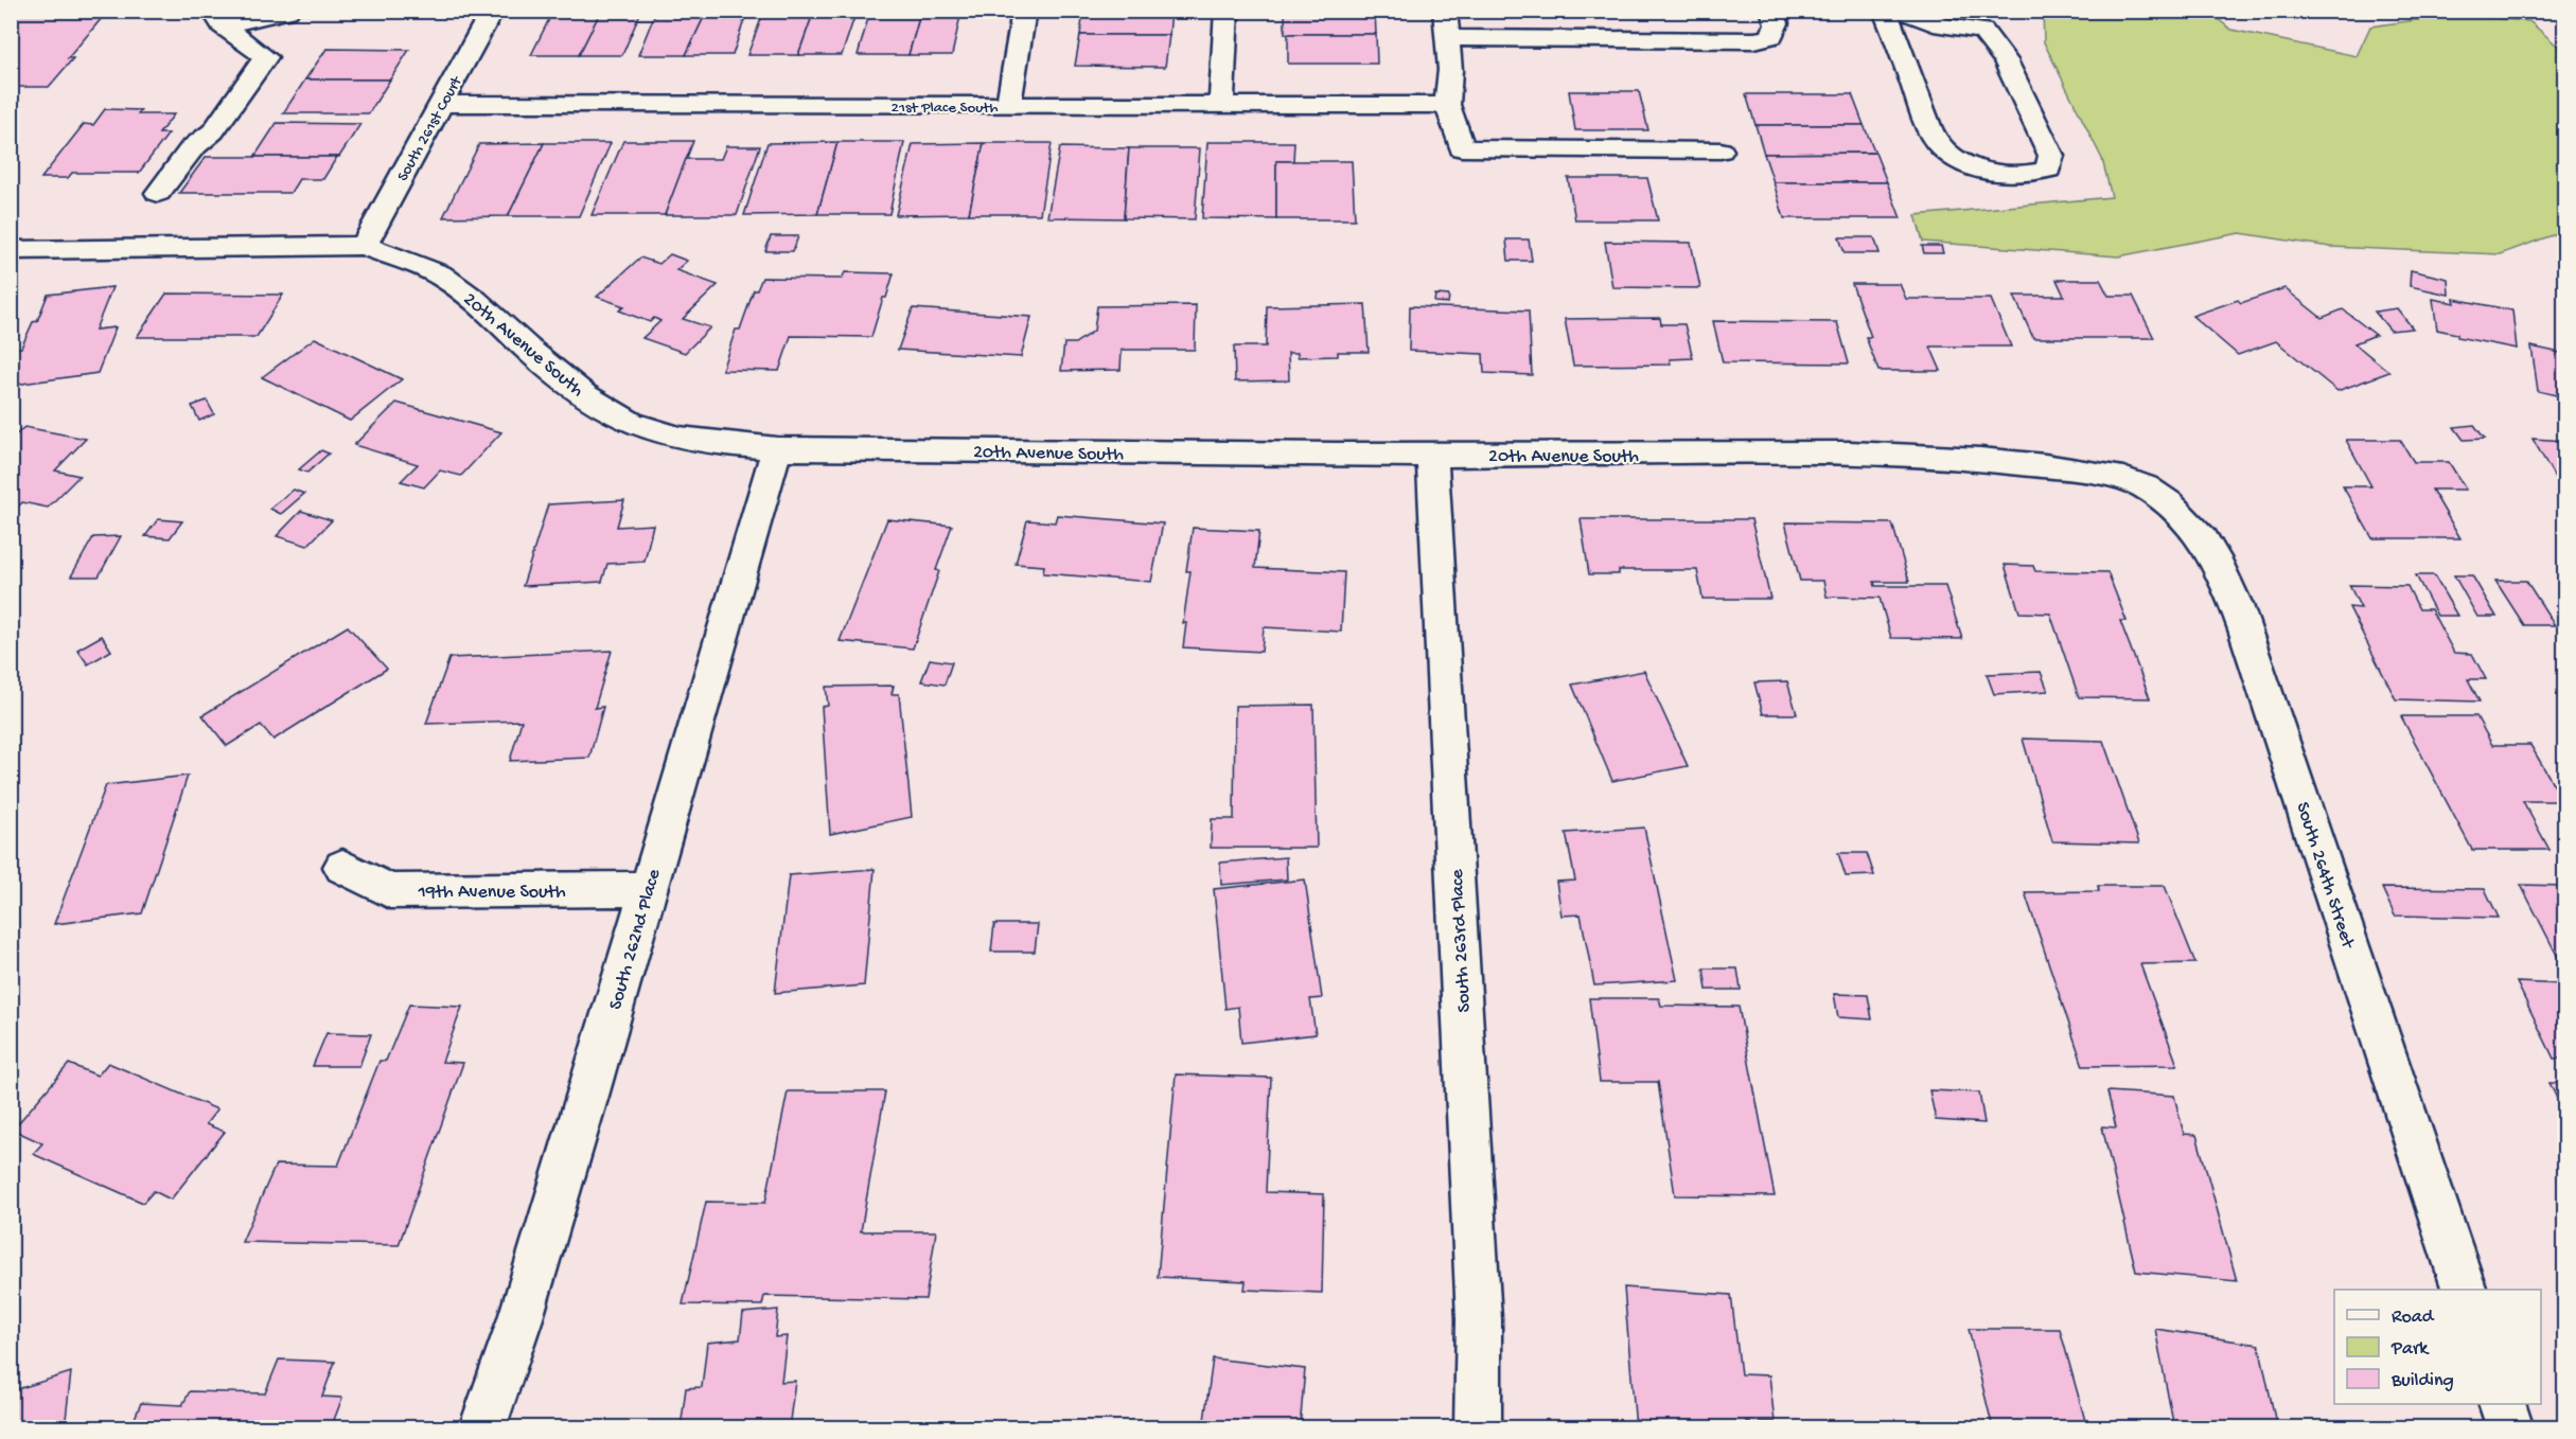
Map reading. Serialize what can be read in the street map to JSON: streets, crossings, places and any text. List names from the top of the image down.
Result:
{
  "streets": {
    "street": [
      "21st Place South",
      "South 261st Court",
      "20th Avenue South",
      "South 264th Street",
      "19th Avenue South",
      "South 262nd Place",
      "South 263rd Place"
    ]
  },
  "crossings": [
    ["21st Place South", "South 261st Court"],
    ["South 261st Court", "20th Avenue South"],
    ["20th Avenue South", "South 264th Street"],
    ["20th Avenue South", "South 262nd Place"],
    ["20th Avenue South", "South 263rd Place"],
    ["19th Avenue South", "South 262nd Place"]
  ],
  "legend": ["Road", "Park", "Building"]
}
